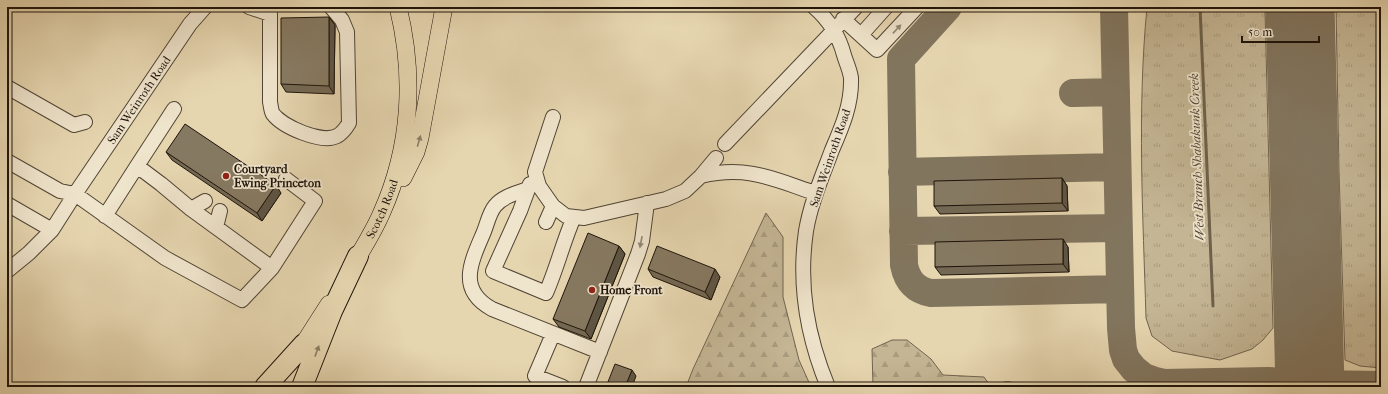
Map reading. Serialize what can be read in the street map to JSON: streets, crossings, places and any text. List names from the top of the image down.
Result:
{
  "streets": {
    "main road": ["Scotch Road"],
    "street": ["Sam Weinroth Road"]
  },
  "water": ["West Branch Shabakunk Creek"],
  "places": ["Courtyard Ewing Princeton", "Home Front"],
  "scale_bar": "50 m"
}
